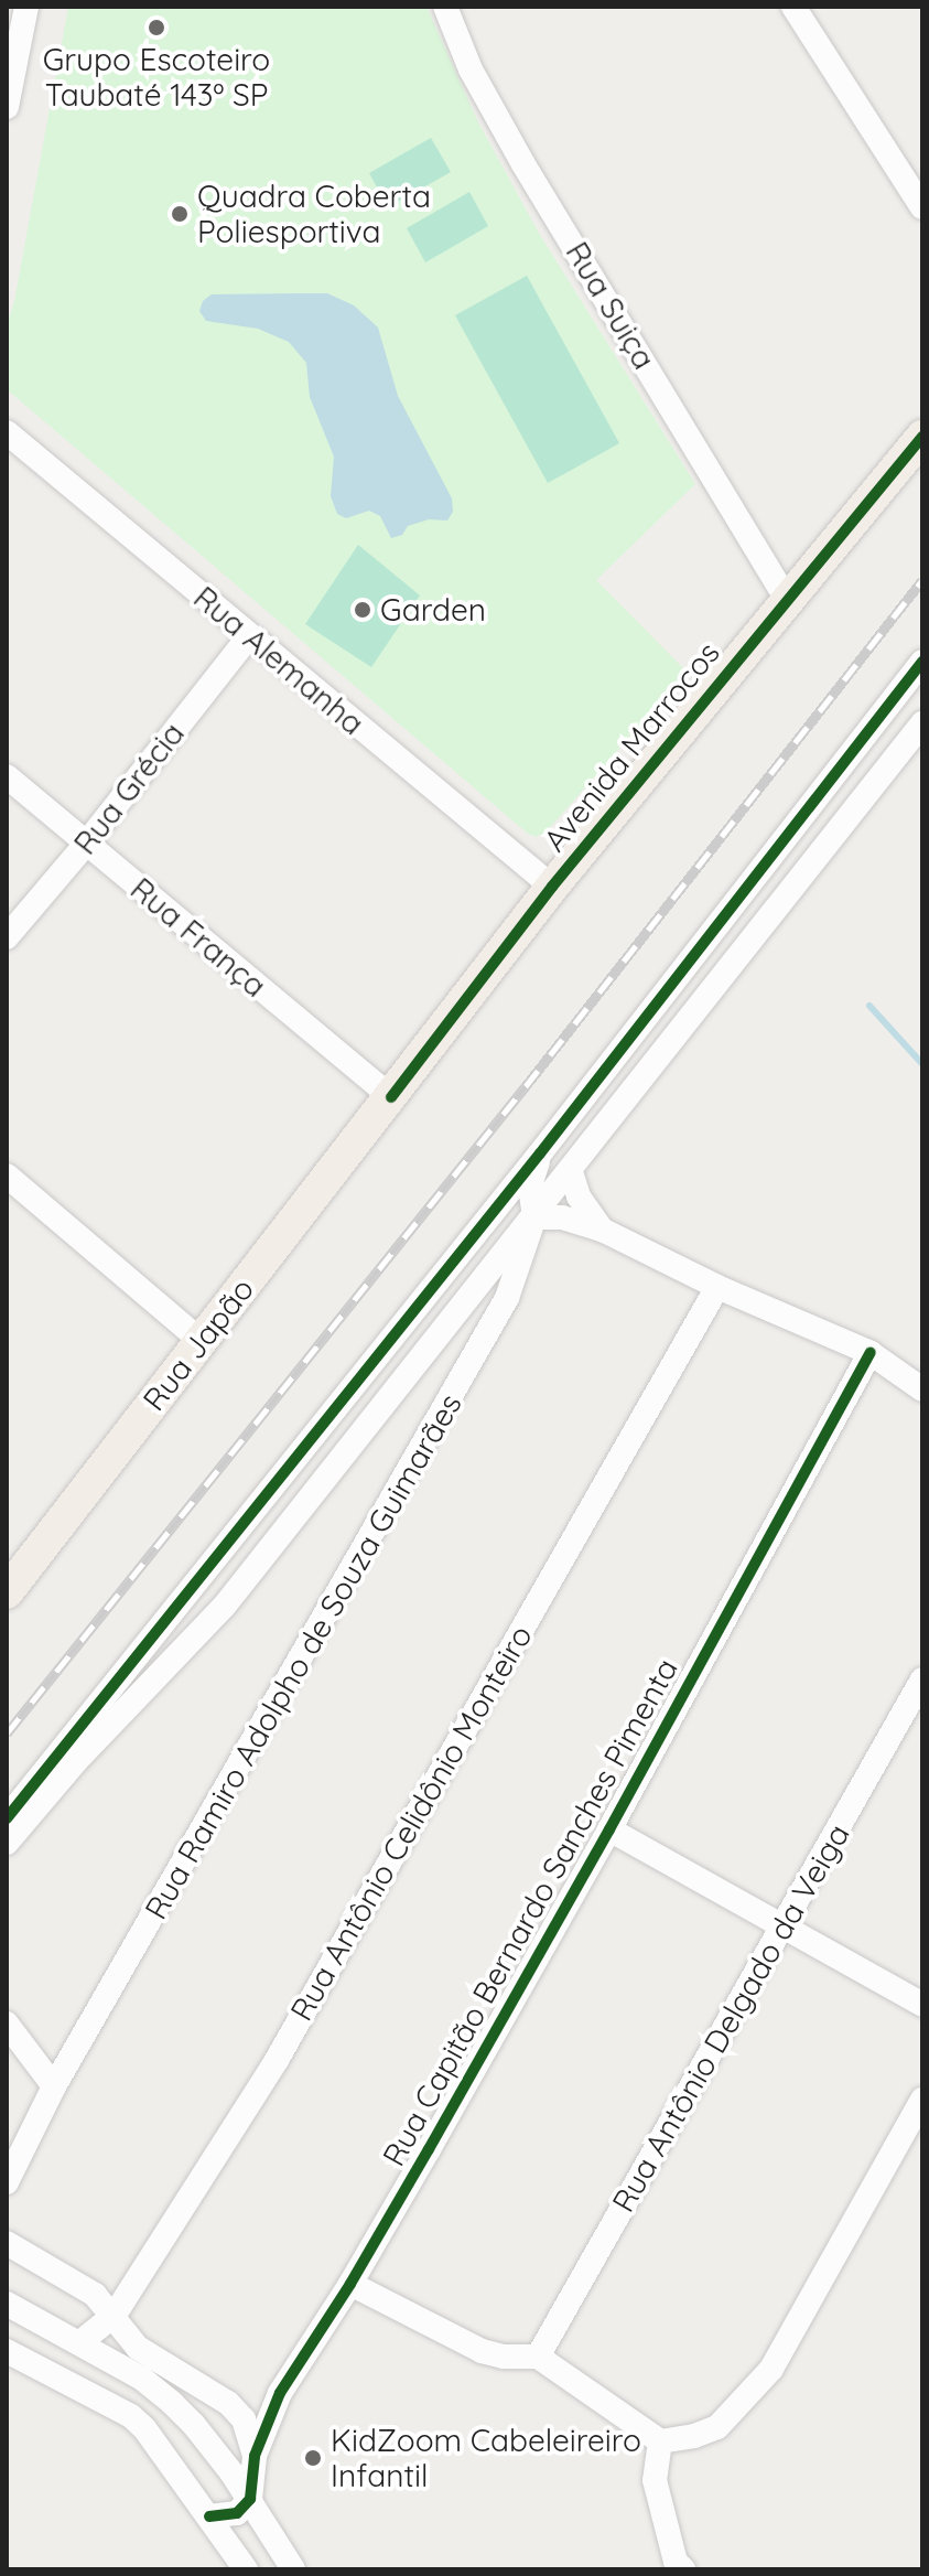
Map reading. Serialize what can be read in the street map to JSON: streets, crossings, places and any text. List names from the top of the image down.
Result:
{
  "streets": {
    "main road": ["Avenida Marrocos", "Rua Japão"],
    "street": [
      "Rua Suiça",
      "Rua Alemanha",
      "Rua Grécia",
      "Rua França",
      "Rua Ramiro Adolpho de Souza Guimarães",
      "Rua Antônio Celidônio Monteiro",
      "Rua Capitão Bernardo Sanches Pimenta",
      "Rua Antônio Delgado da Veiga"
    ]
  },
  "crossings": [
    ["Rua Suiça", "Avenida Marrocos"],
    ["Rua Alemanha", "Avenida Marrocos"],
    ["Rua Alemanha", "Rua Grécia"],
    ["Avenida Marrocos", "Rua França"],
    ["Avenida Marrocos", "Rua Japão"],
    ["Rua Grécia", "Rua França"],
    ["Rua França", "Rua Japão"]
  ],
  "places": [
    "Grupo Escoteiro Taubaté 143º SP",
    "Quadra Coberta Poliesportiva",
    "Garden",
    "KidZoom Cabeleireiro Infantil"
  ]
}
